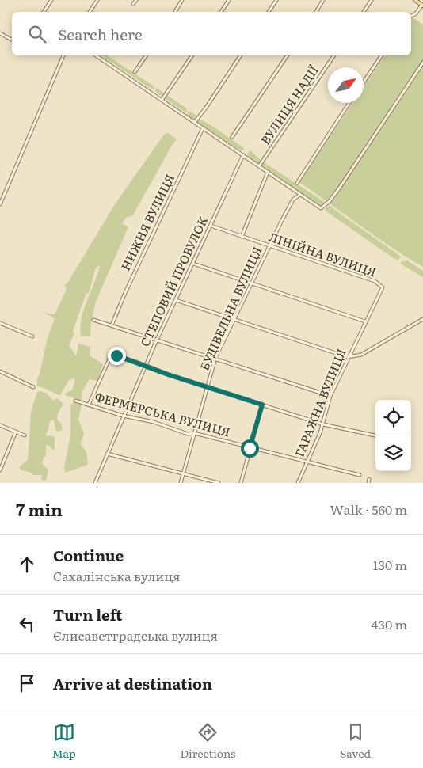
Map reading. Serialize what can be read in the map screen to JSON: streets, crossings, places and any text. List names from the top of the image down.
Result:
{
  "streets": {
    "street": [
      "ВУЛИЦЯ НАДІЇ",
      "НИЖНЯ ВУЛИЦЯ",
      "ЛІНІЙНА ВУЛИЦЯ",
      "СТЕПОВИЙ ПРОВУЛОК",
      "БУДІВЕЛЬНА ВУЛИЦЯ",
      "ГАРАЖНА ВУЛИЦЯ",
      "ФЕРМЕРСЬКА ВУЛИЦЯ"
    ]
  },
  "crossings": [
    ["ЛІНІЙНА ВУЛИЦЯ", "СТЕПОВИЙ ПРОВУЛОК"],
    ["ЛІНІЙНА ВУЛИЦЯ", "БУДІВЕЛЬНА ВУЛИЦЯ"],
    ["ЛІНІЙНА ВУЛИЦЯ", "ГАРАЖНА ВУЛИЦЯ"],
    ["СТЕПОВИЙ ПРОВУЛОК", "ФЕРМЕРСЬКА ВУЛИЦЯ"],
    ["БУДІВЕЛЬНА ВУЛИЦЯ", "ФЕРМЕРСЬКА ВУЛИЦЯ"],
    ["ГАРАЖНА ВУЛИЦЯ", "ФЕРМЕРСЬКА ВУЛИЦЯ"]
  ],
  "north": "top right",
  "page": {
    "search": "Search here",
    "heading": ["7 min", "Walk · 560 m"],
    "list": [
      ["Continue", "Сахалінська вулиця", "130 m"],
      ["Turn left", "Єлисаветградська вулиця", "430 m"],
      "Arrive at destination"
    ],
    "nav": ["Map", "Directions", "Saved"]
  }
}
